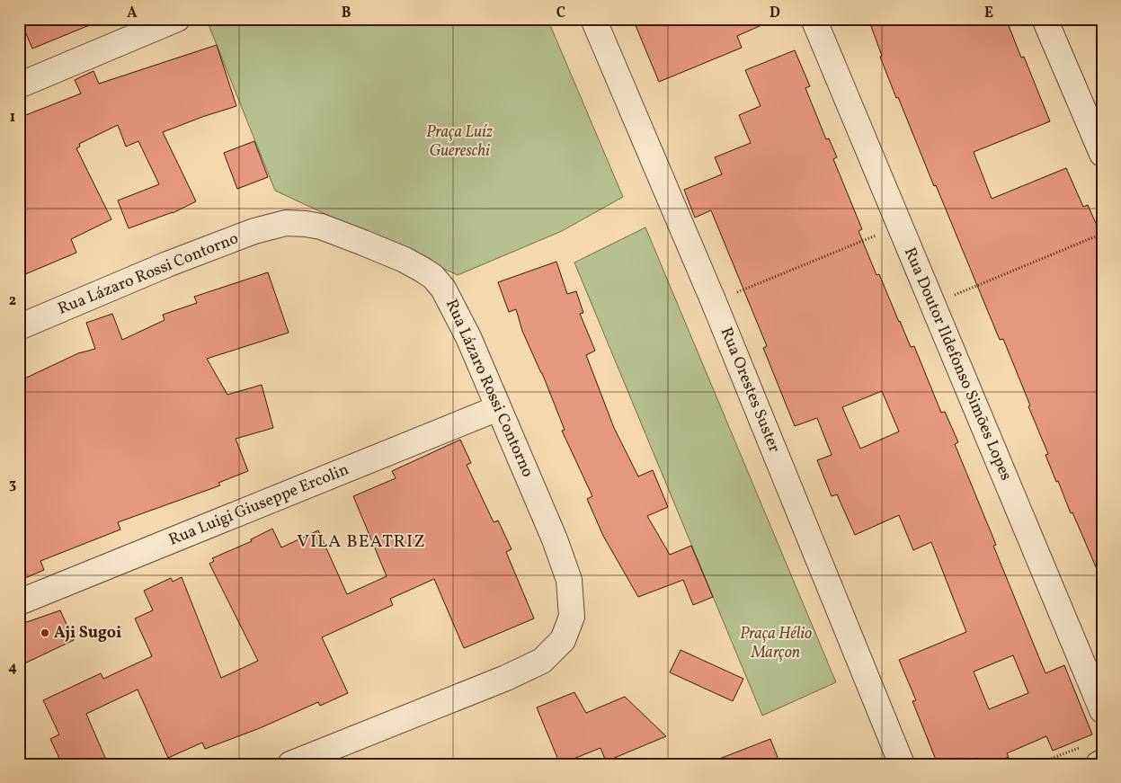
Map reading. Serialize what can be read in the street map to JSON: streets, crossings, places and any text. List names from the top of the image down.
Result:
{
  "streets": {
    "street": [
      "Rua Lázaro Rossi Contorno",
      "Rua Doutor Ildefonso Simões Lopes",
      "Rua Orestes Suster",
      "Rua Luigi Giuseppe Ercolin"
    ]
  },
  "crossings": [
    ["Rua Lázaro Rossi Contorno", "Rua Luigi Giuseppe Ercolin"]
  ],
  "districts": ["VILA BEATRIZ"],
  "parks": ["Praça Luíz Guereschi", "Praça Hélio Marçon"],
  "places": ["Aji Sugoi"],
  "grid": {
    "columns": [
      "A",
      "B",
      "C",
      "D",
      "E"
    ],
    "rows": [
      "1",
      "2",
      "3",
      "4"
    ]
  }
}
